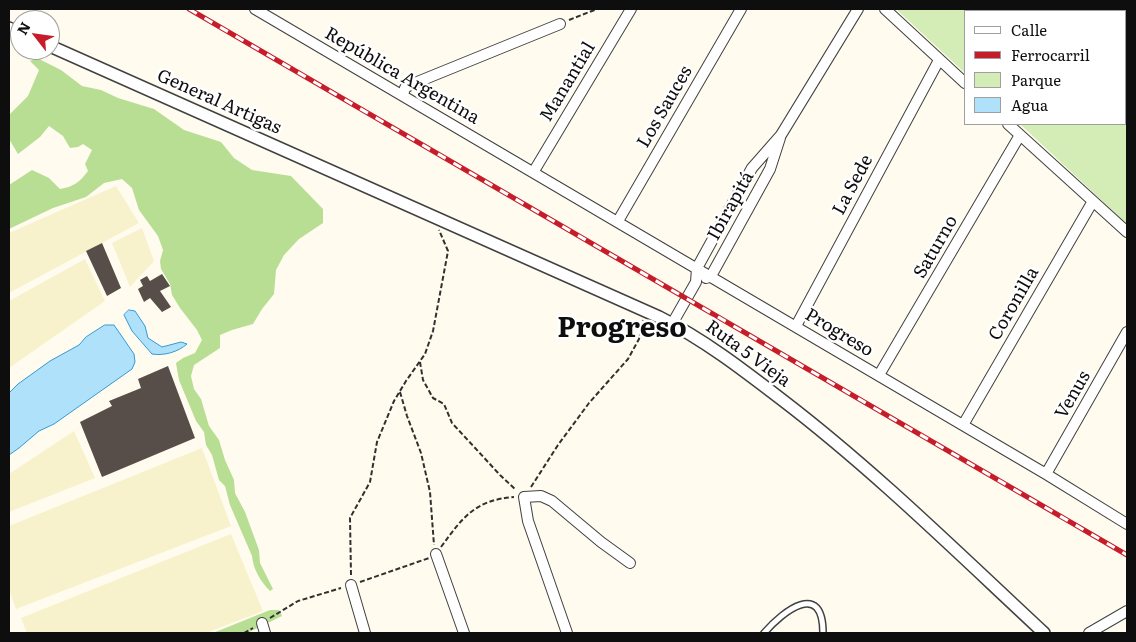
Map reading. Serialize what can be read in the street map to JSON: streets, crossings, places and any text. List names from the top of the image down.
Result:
{
  "streets": {
    "street": [
      "República Argentina",
      "Manantial",
      "General Artigas",
      "Los Sauces",
      "La Sede",
      "Ibirapitá",
      "Saturno",
      "Coronilla",
      "Progreso",
      "Ruta 5 Vieja",
      "Venus"
    ]
  },
  "crossings": [
    ["República Argentina", "Manantial"],
    ["República Argentina", "Progreso"],
    ["Manantial", "Progreso"],
    ["General Artigas", "Ruta 5 Vieja"],
    ["Los Sauces", "Progreso"],
    ["La Sede", "Progreso"],
    ["Ibirapitá", "Progreso"],
    ["Ibirapitá", "Ruta 5 Vieja"],
    ["Saturno", "Progreso"],
    ["Coronilla", "Progreso"],
    ["Progreso", "Venus"]
  ],
  "districts": ["Progreso"],
  "legend": [
    "Calle",
    "Ferrocarril",
    "Parque",
    "Agua"
  ],
  "north": "top left"
}
